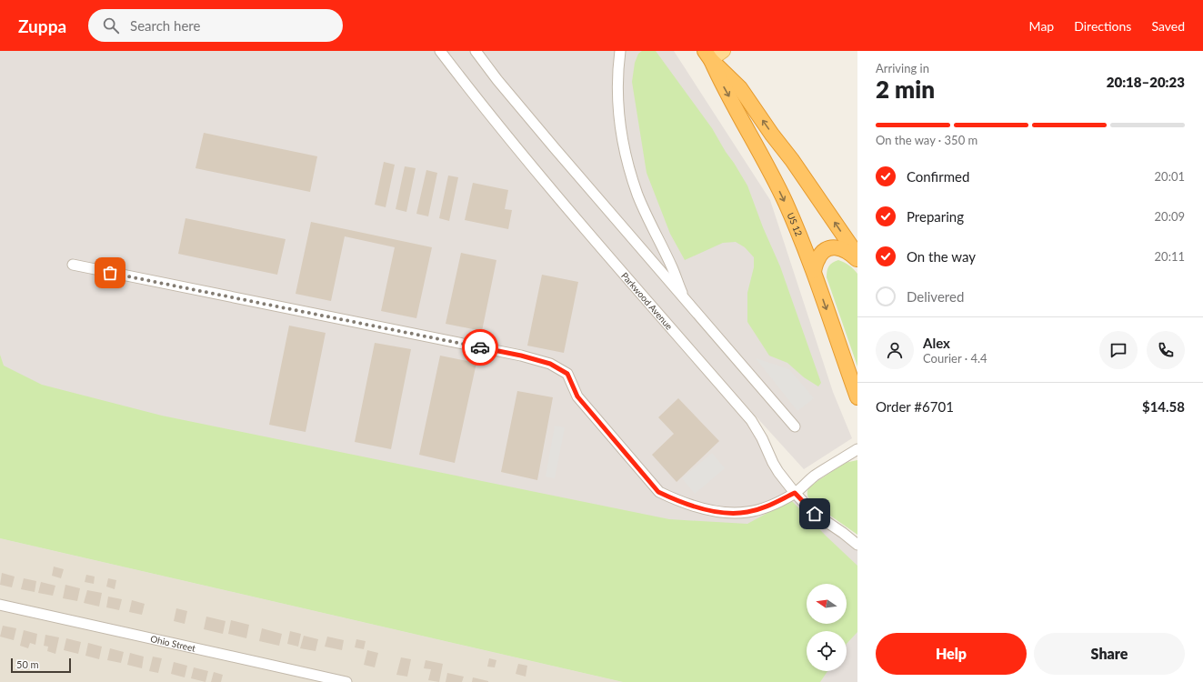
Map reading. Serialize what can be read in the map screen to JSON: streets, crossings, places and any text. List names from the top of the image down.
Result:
{
  "streets": {
    "highway": ["US 12"],
    "street": ["Parkwood Avenue", "Ohio Street"]
  },
  "scale_bar": "50 m",
  "north": "left",
  "page": {
    "header": "Zuppa",
    "search": "Search here",
    "nav": ["Map", "Directions", "Saved"],
    "heading": ["2 min", "Arriving in", "20:18–20:23"],
    "panel": [
      "Alex",
      "Courier · 4.4",
      "Order #6701",
      "$14.58"
    ],
    "bar": "On the way · 350 m",
    "list": [
      ["Confirmed", "20:01"],
      ["Preparing", "20:09"],
      ["On the way", "20:11"],
      "Delivered"
    ],
    "buttons": ["Help", "Share"],
    "scale": "50 m"
  }
}
